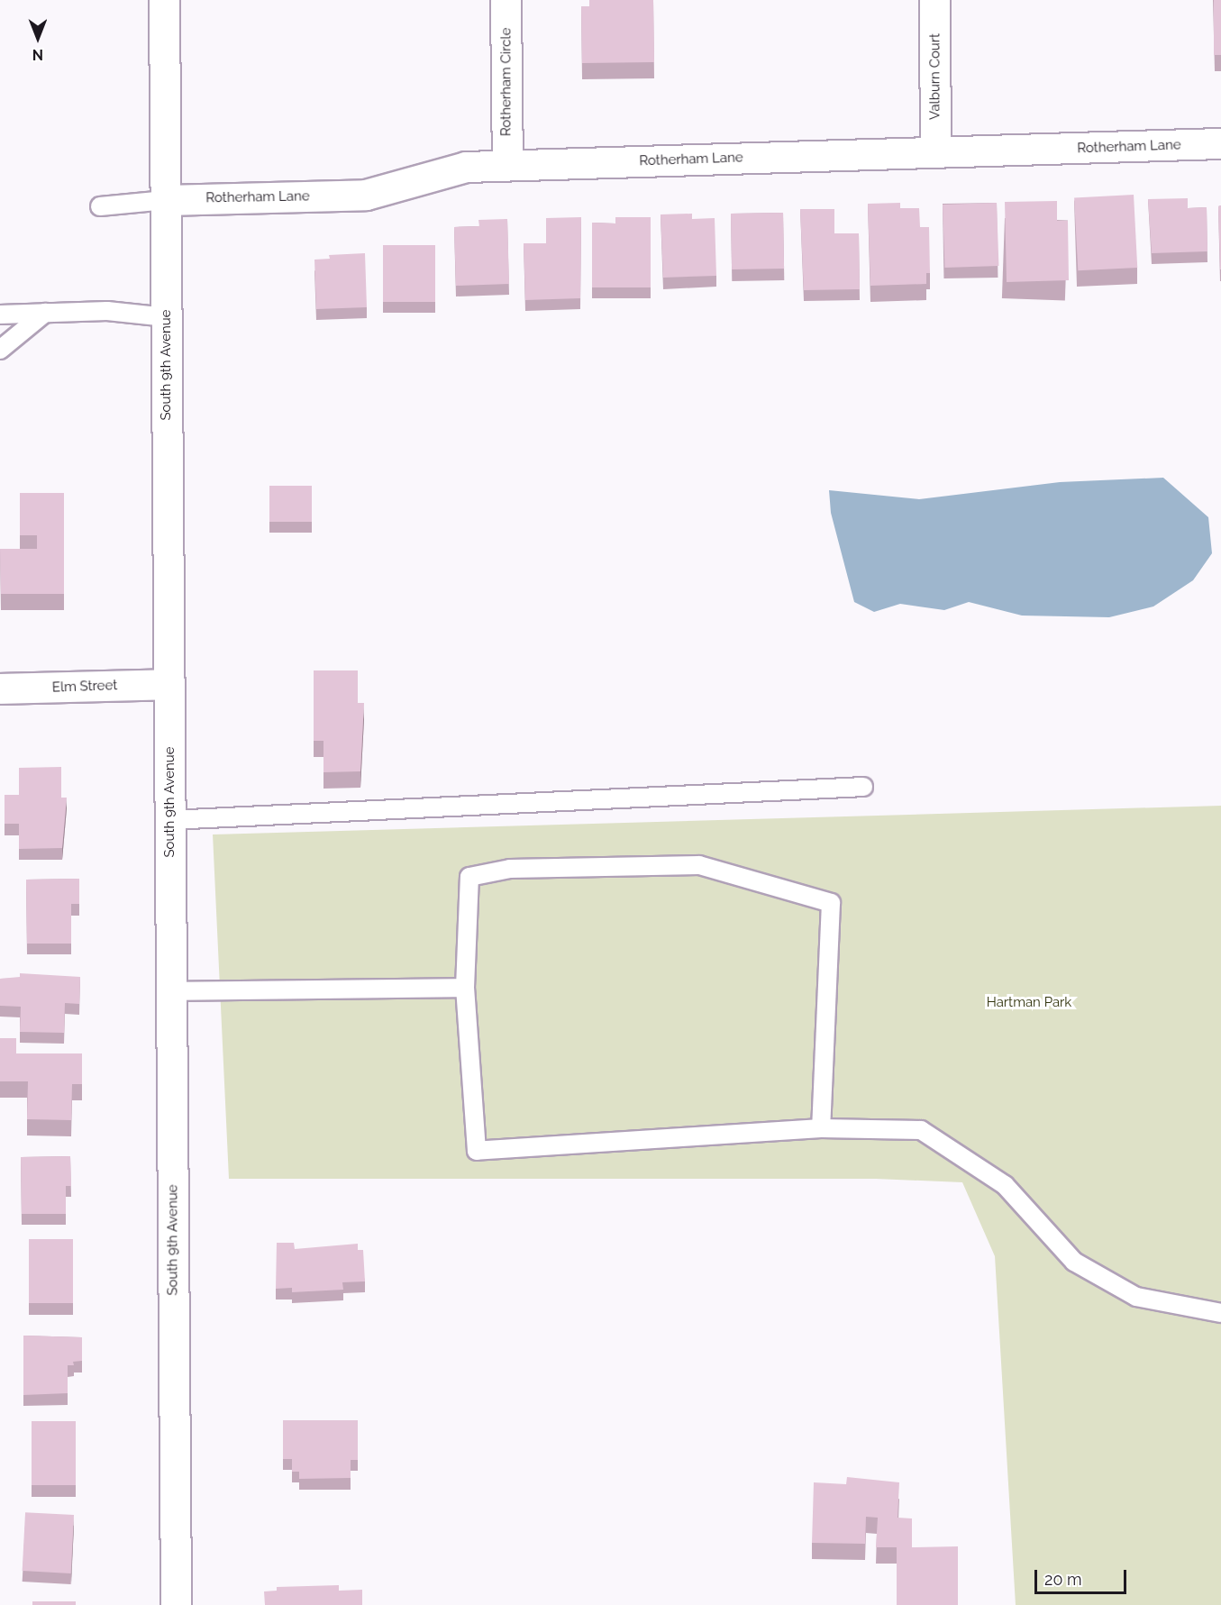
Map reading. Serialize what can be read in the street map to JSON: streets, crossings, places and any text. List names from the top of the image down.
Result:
{
  "streets": {
    "street": [
      "Valburn Court",
      "Rotherham Circle",
      "Rotherham Lane",
      "South 9th Avenue",
      "Elm Street"
    ]
  },
  "crossings": [
    ["Valburn Court", "Rotherham Lane"],
    ["Rotherham Circle", "Rotherham Lane"],
    ["Rotherham Lane", "South 9th Avenue"],
    ["South 9th Avenue", "Elm Street"]
  ],
  "parks": ["Hartman Park"],
  "scale_bar": "20 m",
  "north": "bottom"
}
